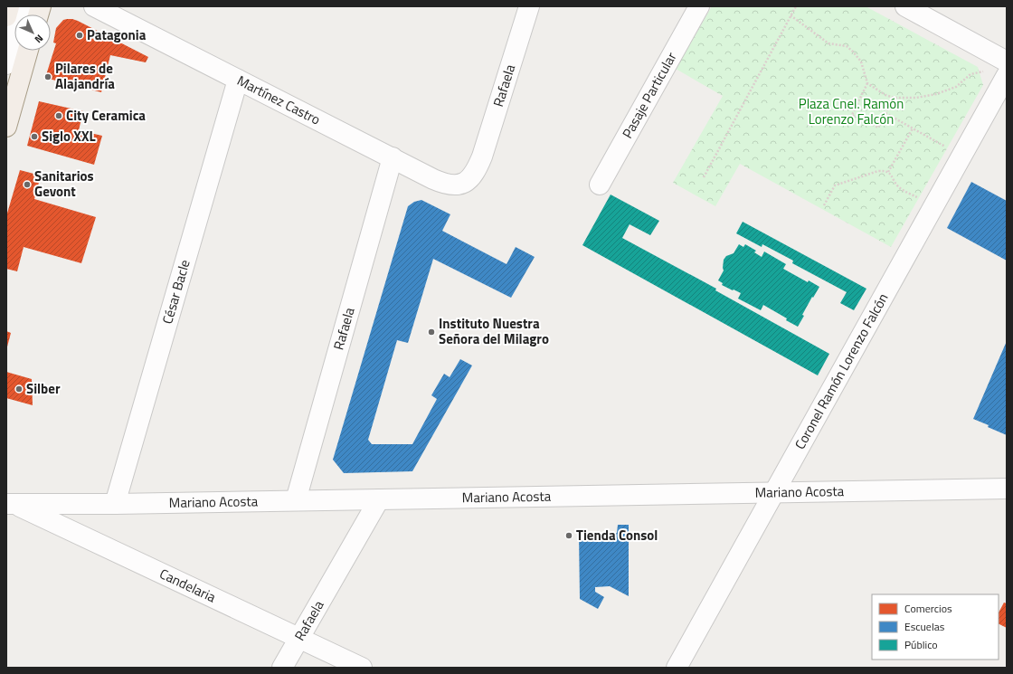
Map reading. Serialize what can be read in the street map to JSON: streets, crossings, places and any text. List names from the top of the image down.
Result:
{
  "streets": {
    "street": [
      "Rafaela",
      "Pasaje Particular",
      "Martínez Castro",
      "César Bacle",
      "Coronel Ramón Lorenzo Falcón",
      "Mariano Acosta",
      "Candelaria"
    ]
  },
  "crossings": [
    ["Rafaela", "Martínez Castro"],
    ["Rafaela", "Mariano Acosta"],
    ["Rafaela", "Candelaria"],
    ["Martínez Castro", "César Bacle"],
    ["César Bacle", "Mariano Acosta"],
    ["Coronel Ramón Lorenzo Falcón", "Mariano Acosta"],
    ["Mariano Acosta", "Candelaria"]
  ],
  "parks": ["Plaza Cnel. Ramón Lorenzo Falcón"],
  "places": [
    "Patagonia",
    "Pilares de Alajandría",
    "City Ceramica",
    "Siglo XXL",
    "Sanitarios Gevont",
    "Instituto Nuestra Señora del Milagro",
    "Silber",
    "Tienda Consol"
  ],
  "legend": ["Comercios", "Escuelas", "Público"],
  "north": "bottom right"
}
